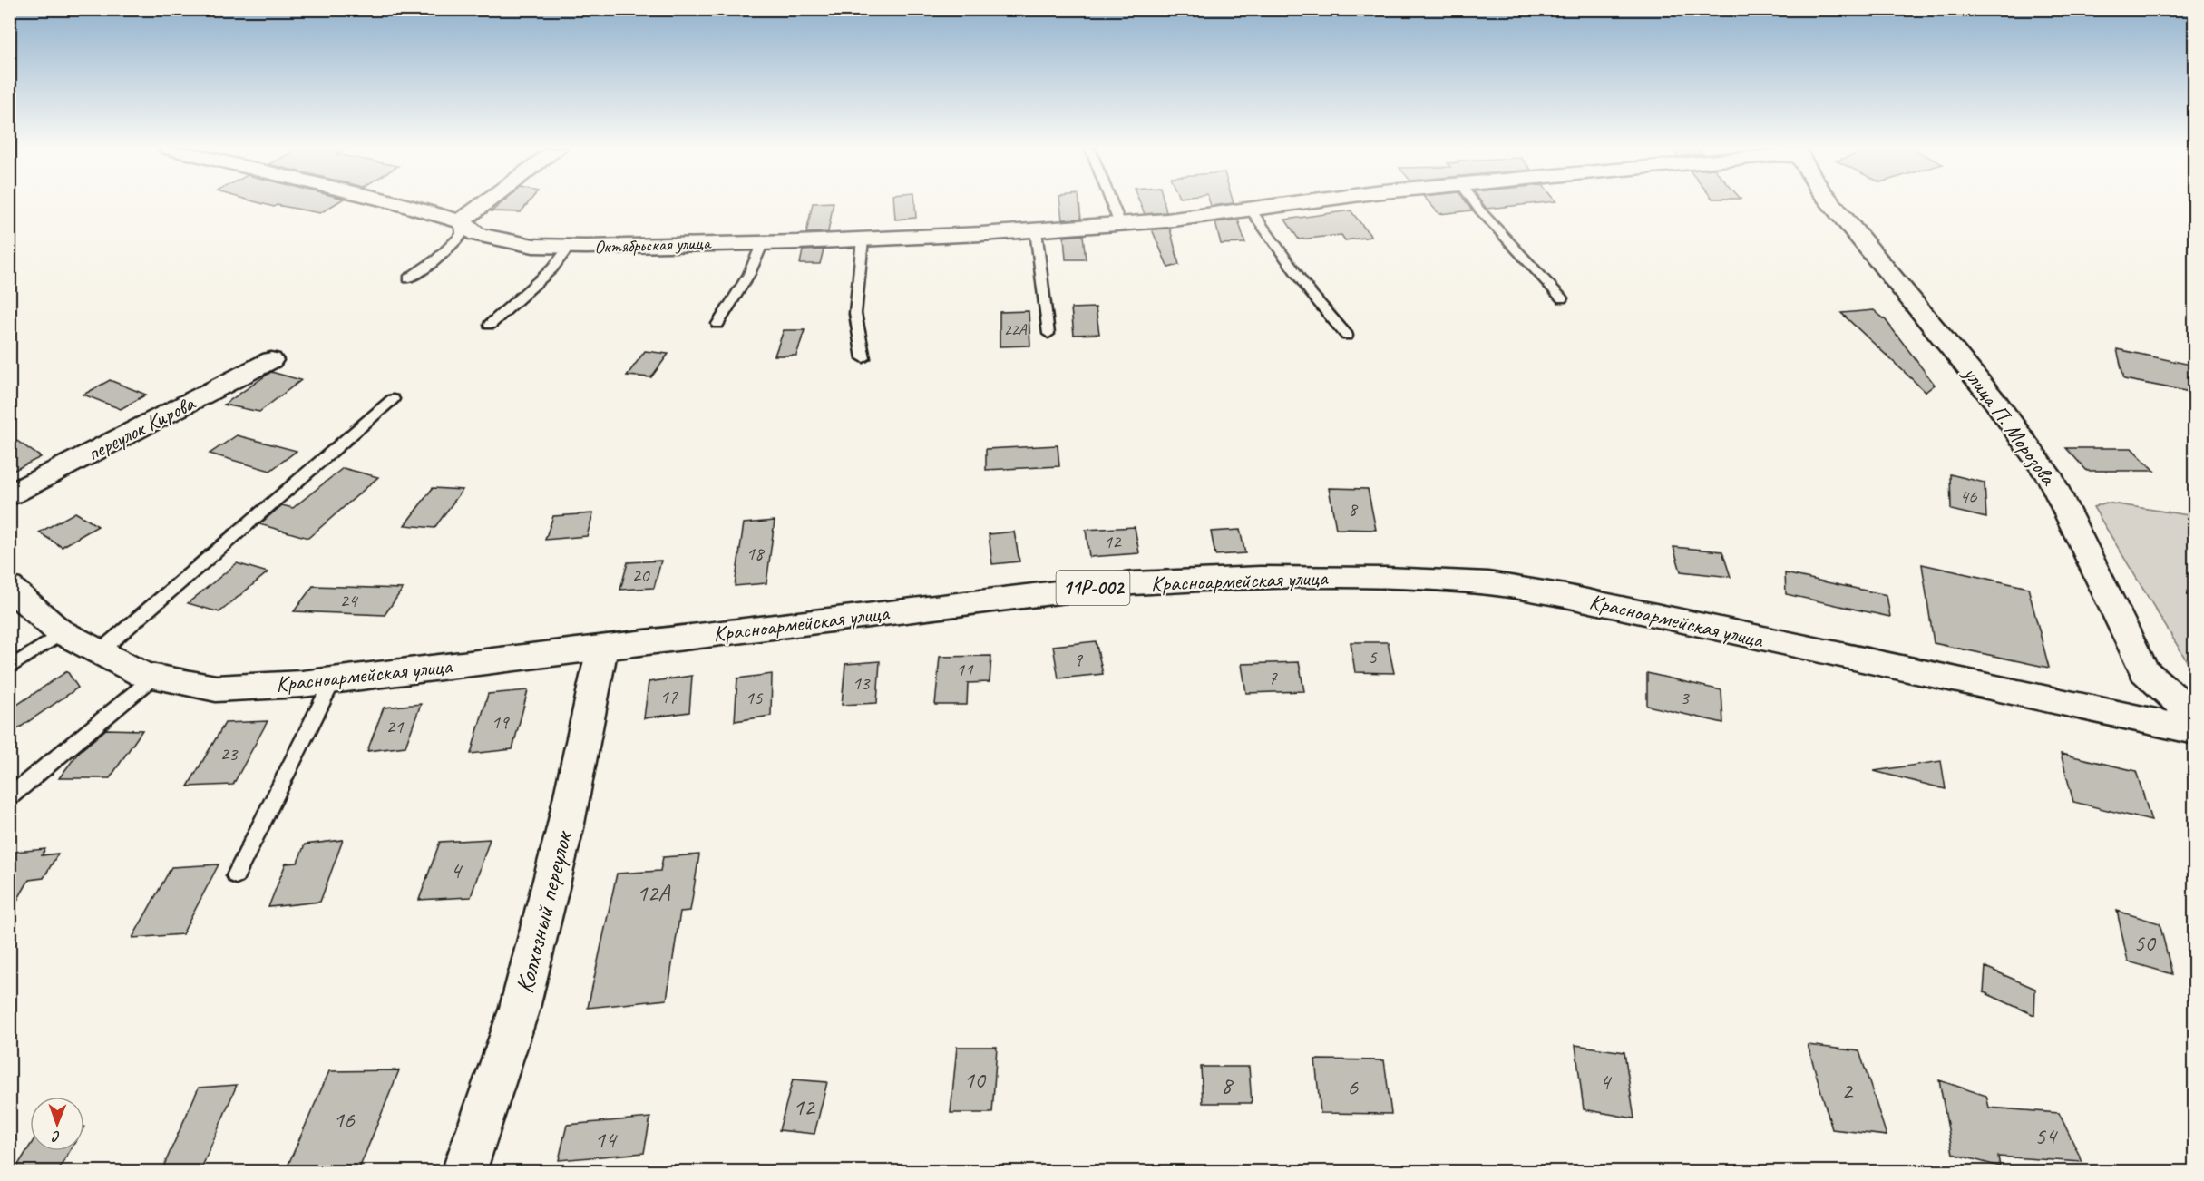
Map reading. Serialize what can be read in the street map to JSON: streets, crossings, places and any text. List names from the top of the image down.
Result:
{
  "streets": {
    "street": [
      "Октябрьская улица",
      "улица П. Морозова",
      "переулок Кирова",
      "Красноармейская улица",
      "11Р-002",
      "Колхозный переулок"
    ]
  },
  "crossings": [
    ["Красноармейская улица", "Колхозный переулок"]
  ],
  "house_numbers": [
    "22А",
    "46",
    "8",
    "12",
    "18",
    "20",
    "24",
    "5",
    "9",
    "11",
    "7",
    "13",
    "17",
    "15",
    "3",
    "19",
    "21",
    "23",
    "4",
    "12А",
    "50",
    "10",
    "4",
    "8",
    "6",
    "2",
    "12",
    "16",
    "54",
    "14"
  ],
  "north": "bottom"
}
